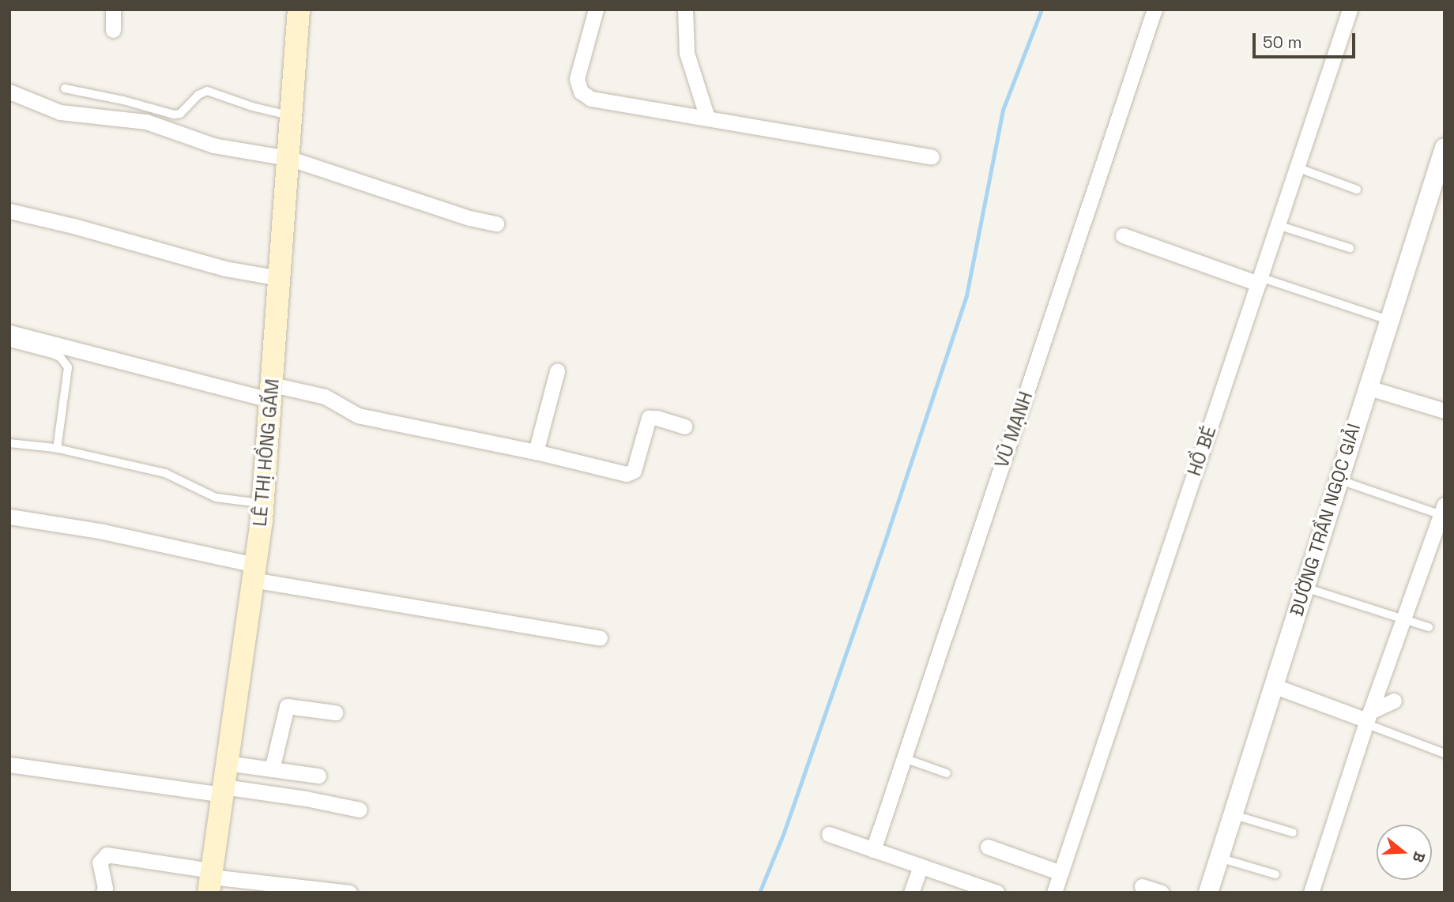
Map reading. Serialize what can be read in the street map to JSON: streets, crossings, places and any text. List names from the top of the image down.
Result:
{
  "streets": {
    "main road": ["LÊ THỊ HỒNG GẤM"],
    "street": ["VŨ MẠNH", "HỒ BÉ", "ĐƯỜNG TRẦN NGỌC GIẢI"]
  },
  "scale_bar": "50 m",
  "north": "right"
}
